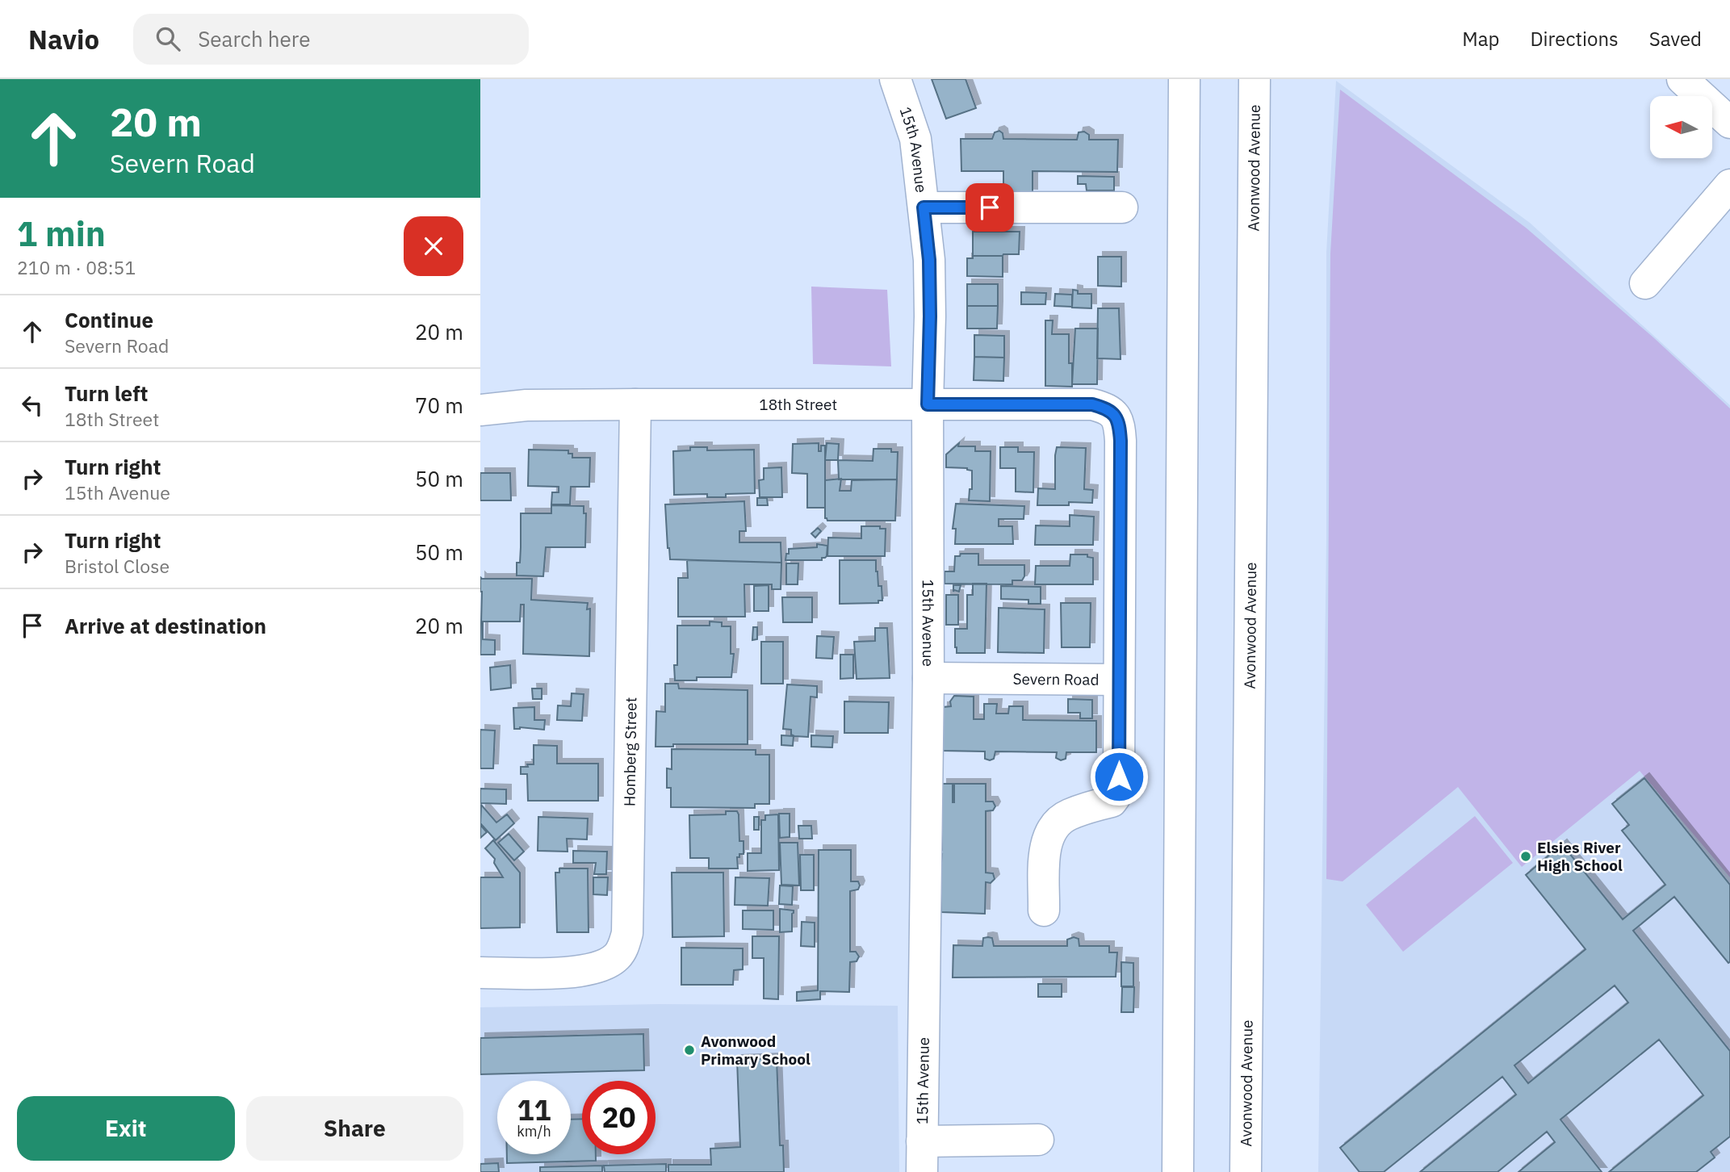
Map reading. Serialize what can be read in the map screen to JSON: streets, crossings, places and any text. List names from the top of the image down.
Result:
{
  "streets": {
    "street": [
      "15th Avenue",
      "Avonwood Avenue",
      "18th Street",
      "Severn Road",
      "Homberg Street"
    ]
  },
  "crossings": [
    ["15th Avenue", "18th Street"],
    ["15th Avenue", "Severn Road"],
    ["18th Street", "Severn Road"],
    ["18th Street", "Homberg Street"]
  ],
  "places": ["Elsies River High School", "Avonwood Primary School"],
  "north": "left",
  "page": {
    "header": "Navio",
    "search": "Search here",
    "nav": ["Map", "Directions", "Saved"],
    "turn": ["20 m", "Severn Road"],
    "heading": ["1 min", "210 m · 08:51"],
    "list": [
      {
        "name": "Continue",
        "note": "Severn Road",
        "value": "20 m"
      },
      {
        "name": "Turn left",
        "note": "18th Street",
        "value": "70 m"
      },
      {
        "name": "Turn right",
        "note": "15th Avenue",
        "value": "50 m"
      },
      {
        "name": "Turn right",
        "note": "Bristol Close",
        "value": "50 m"
      },
      {
        "name": "Arrive at destination",
        "value": "20 m"
      }
    ],
    "speed": "11 km/h",
    "limit": "20",
    "buttons": ["Exit", "Share"]
  }
}
